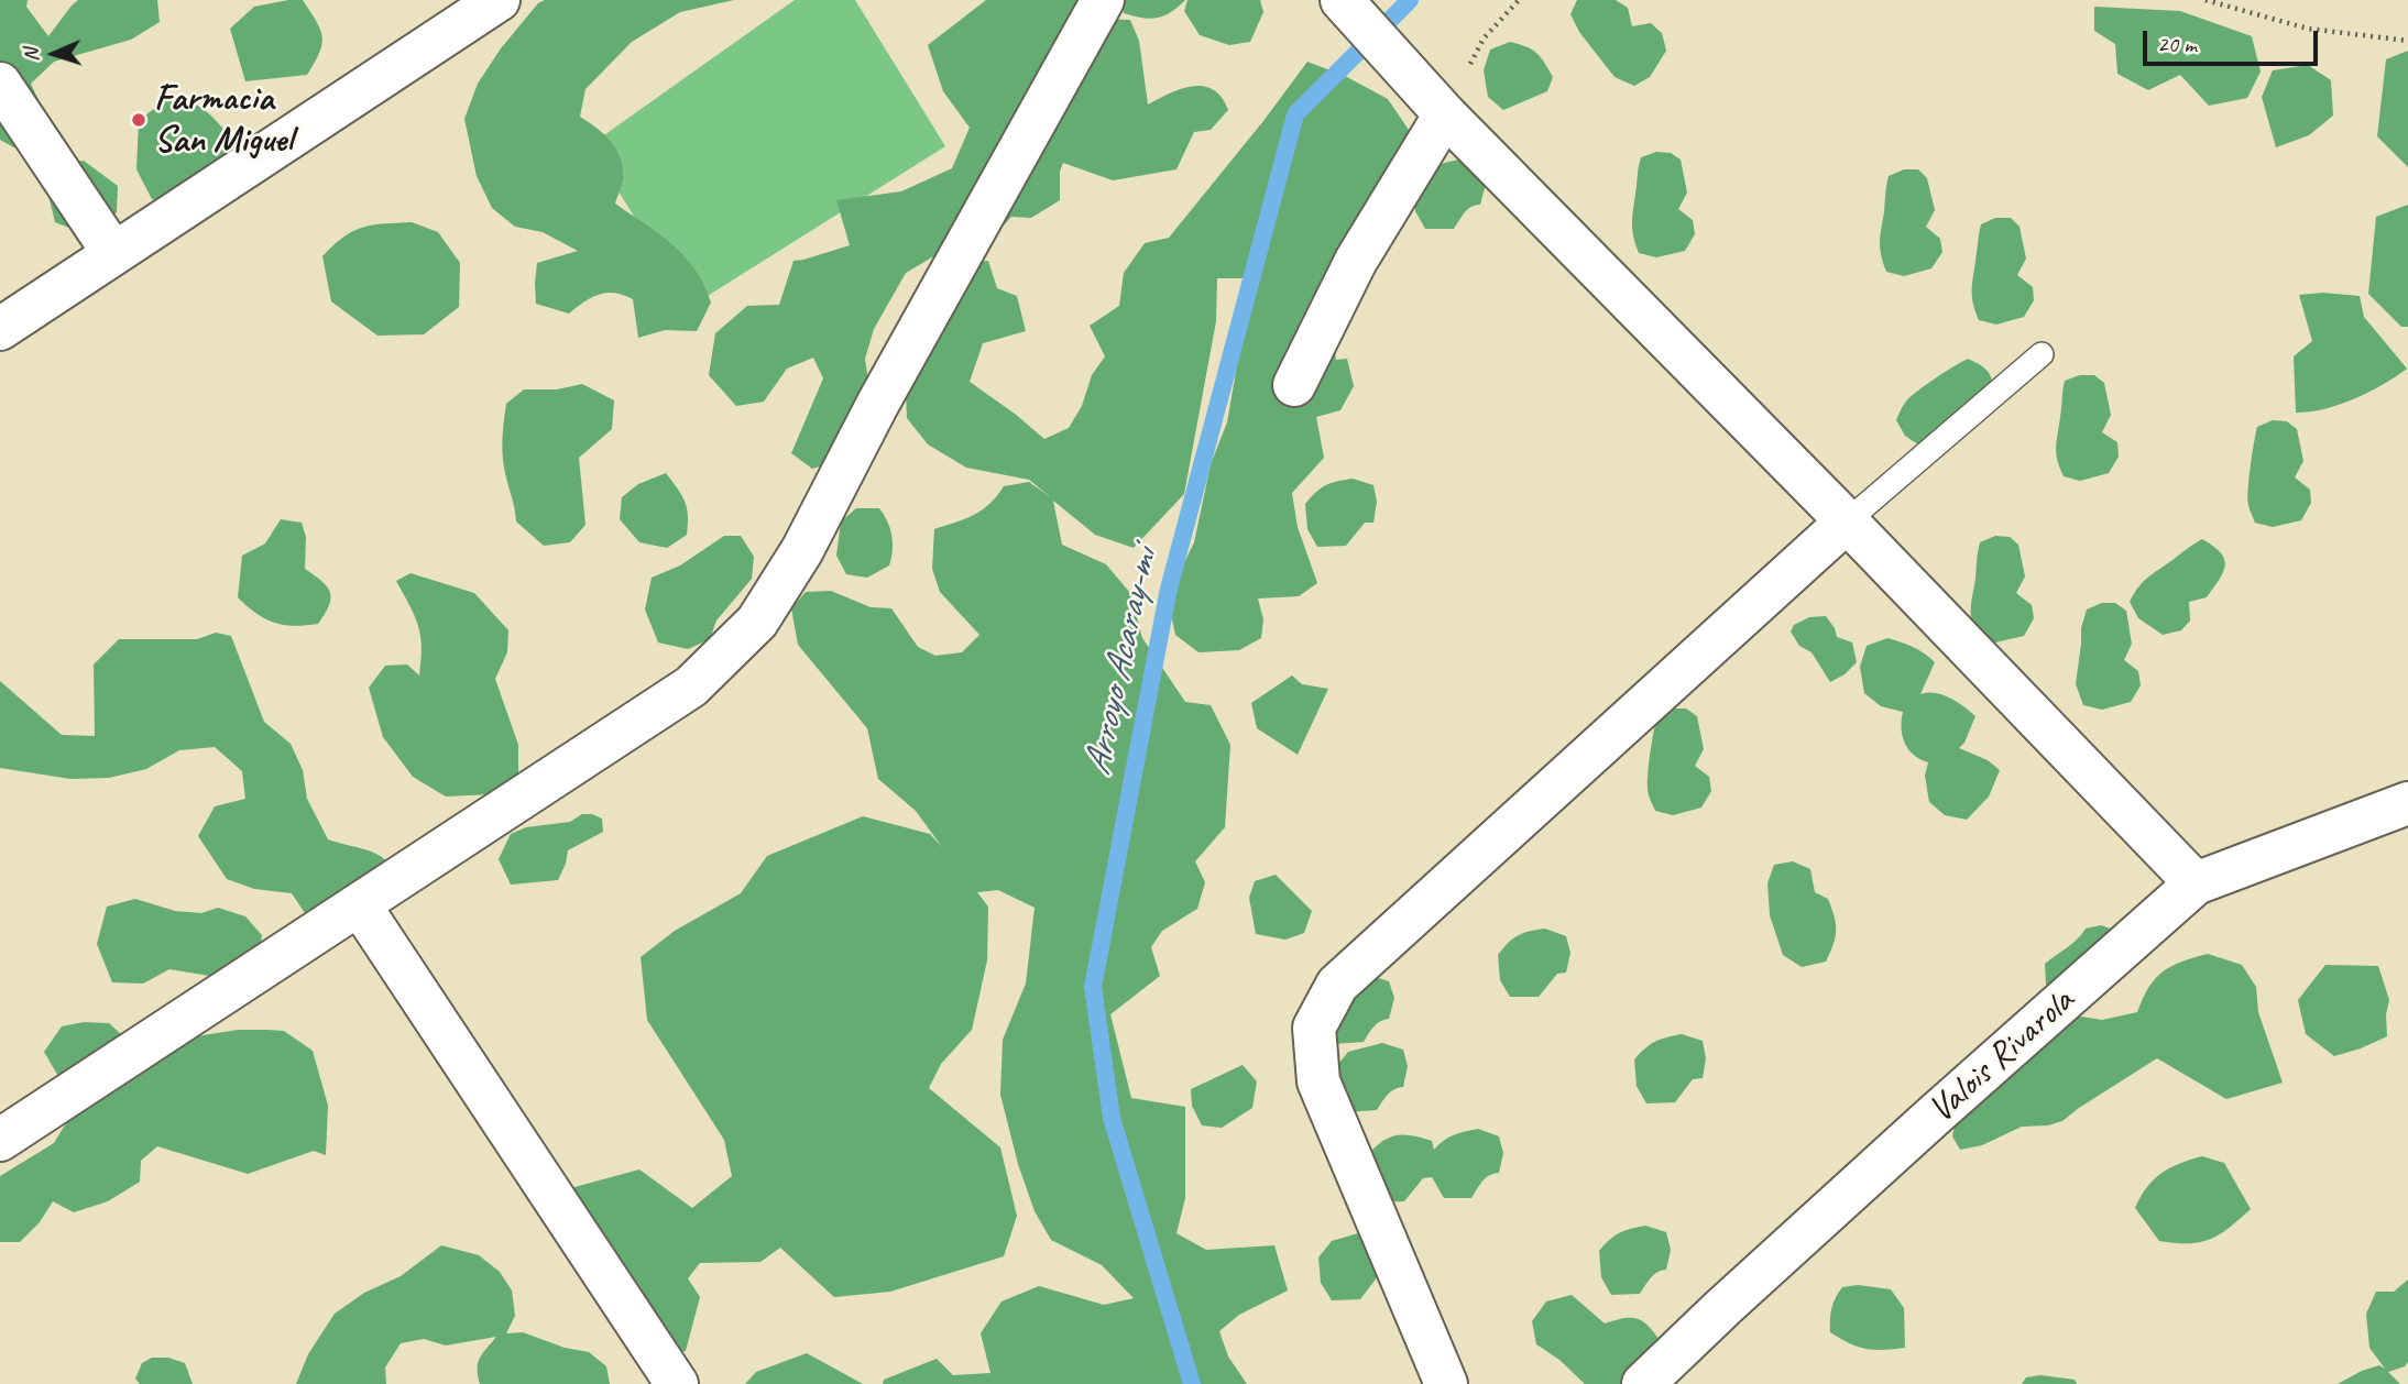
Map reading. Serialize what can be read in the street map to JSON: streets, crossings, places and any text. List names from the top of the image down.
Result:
{
  "streets": {
    "street": ["Valois Rivarola"]
  },
  "water": ["Arroyo Acaray-mi"],
  "places": ["Farmacia San Miguel"],
  "scale_bar": "20 m",
  "north": "left"
}
